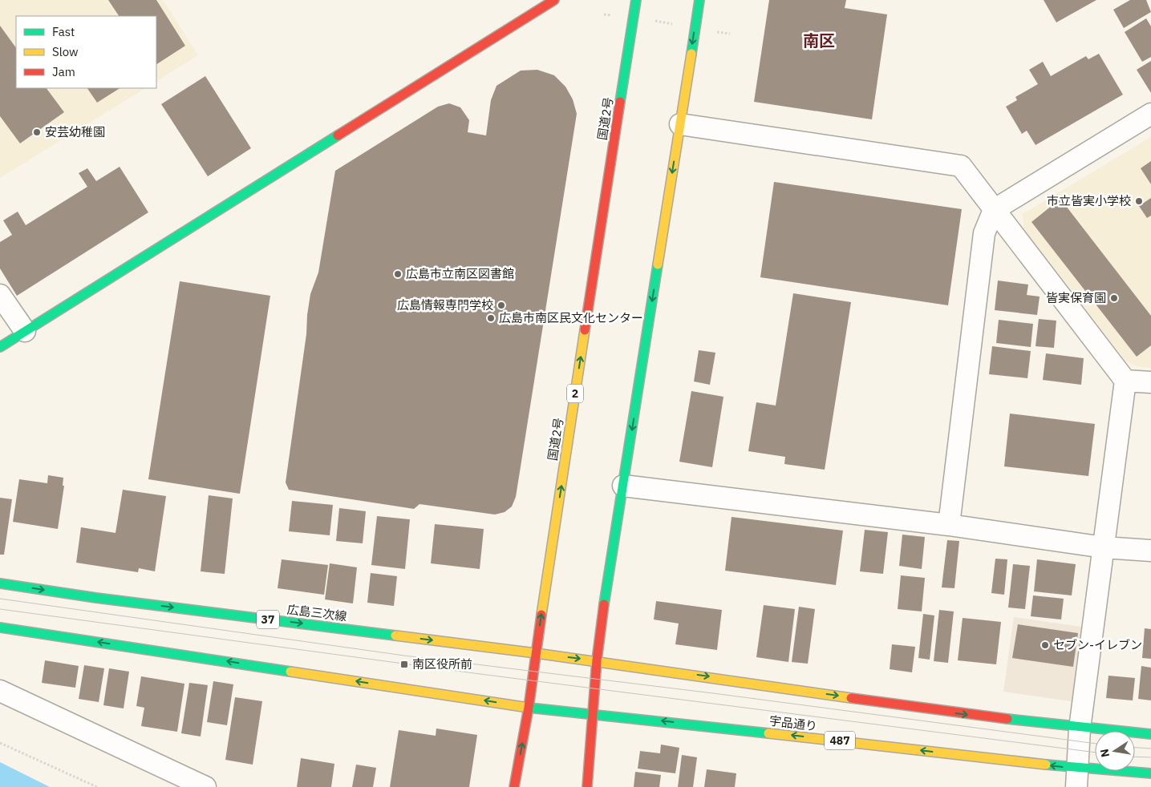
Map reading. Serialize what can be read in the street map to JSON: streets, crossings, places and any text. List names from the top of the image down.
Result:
{
  "streets": {
    "main road": [
      "国道2号",
      "2",
      "広島三次線",
      "37",
      "宇品通り",
      "487"
    ]
  },
  "crossings": [
    ["国道2号", "広島三次線"],
    ["国道2号", "宇品通り"]
  ],
  "districts": ["南区"],
  "places": {
    "other": [
      "安芸幼稚園",
      "市立皆実小学校",
      "広島市立南区図書館",
      "皆実保育園",
      "広島情報専門学校",
      "広島市南区民文化センター",
      "セブン-イレブン"
    ],
    "transit": ["南区役所前"]
  },
  "legend": ["Fast", "Slow", "Jam"],
  "north": "left"
}
